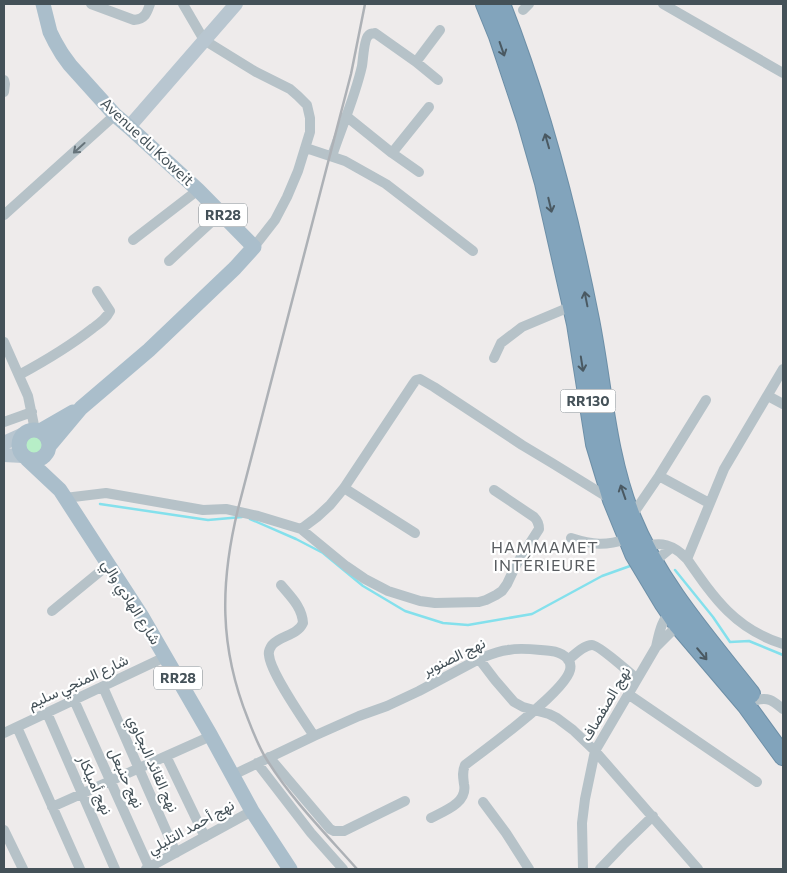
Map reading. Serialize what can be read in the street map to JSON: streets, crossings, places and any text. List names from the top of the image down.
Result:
{
  "streets": {
    "highway": ["RR130"],
    "main road": ["Avenue du Koweit", "RR28", "شارع الهادي والي"],
    "street": [
      "نهج الصنوبر",
      "شارع المنجي سليم",
      "نهج الصفصاف",
      "نهج القائد البجاوي",
      "نهج حنبعل",
      "نهج أميلكار",
      "نهج أحمد التليلي"
    ]
  },
  "crossings": [
    ["Avenue du Koweit", "RR28"],
    ["RR28", "شارع الهادي والي"],
    ["RR130", "نهج الصفصاف"],
    ["شارع الهادي والي", "نهج الصنوبر"],
    ["شارع الهادي والي", "شارع المنجي سليم"],
    ["شارع الهادي والي", "نهج أحمد التليلي"],
    ["شارع المنجي سليم", "نهج القائد البجاوي"],
    ["شارع المنجي سليم", "نهج حنبعل"],
    ["شارع المنجي سليم", "نهج أميلكار"],
    ["نهج القائد البجاوي", "نهج أحمد التليلي"],
    ["نهج حنبعل", "نهج أحمد التليلي"]
  ],
  "districts": ["HAMMAMET INTÉRIEURE"]
}
